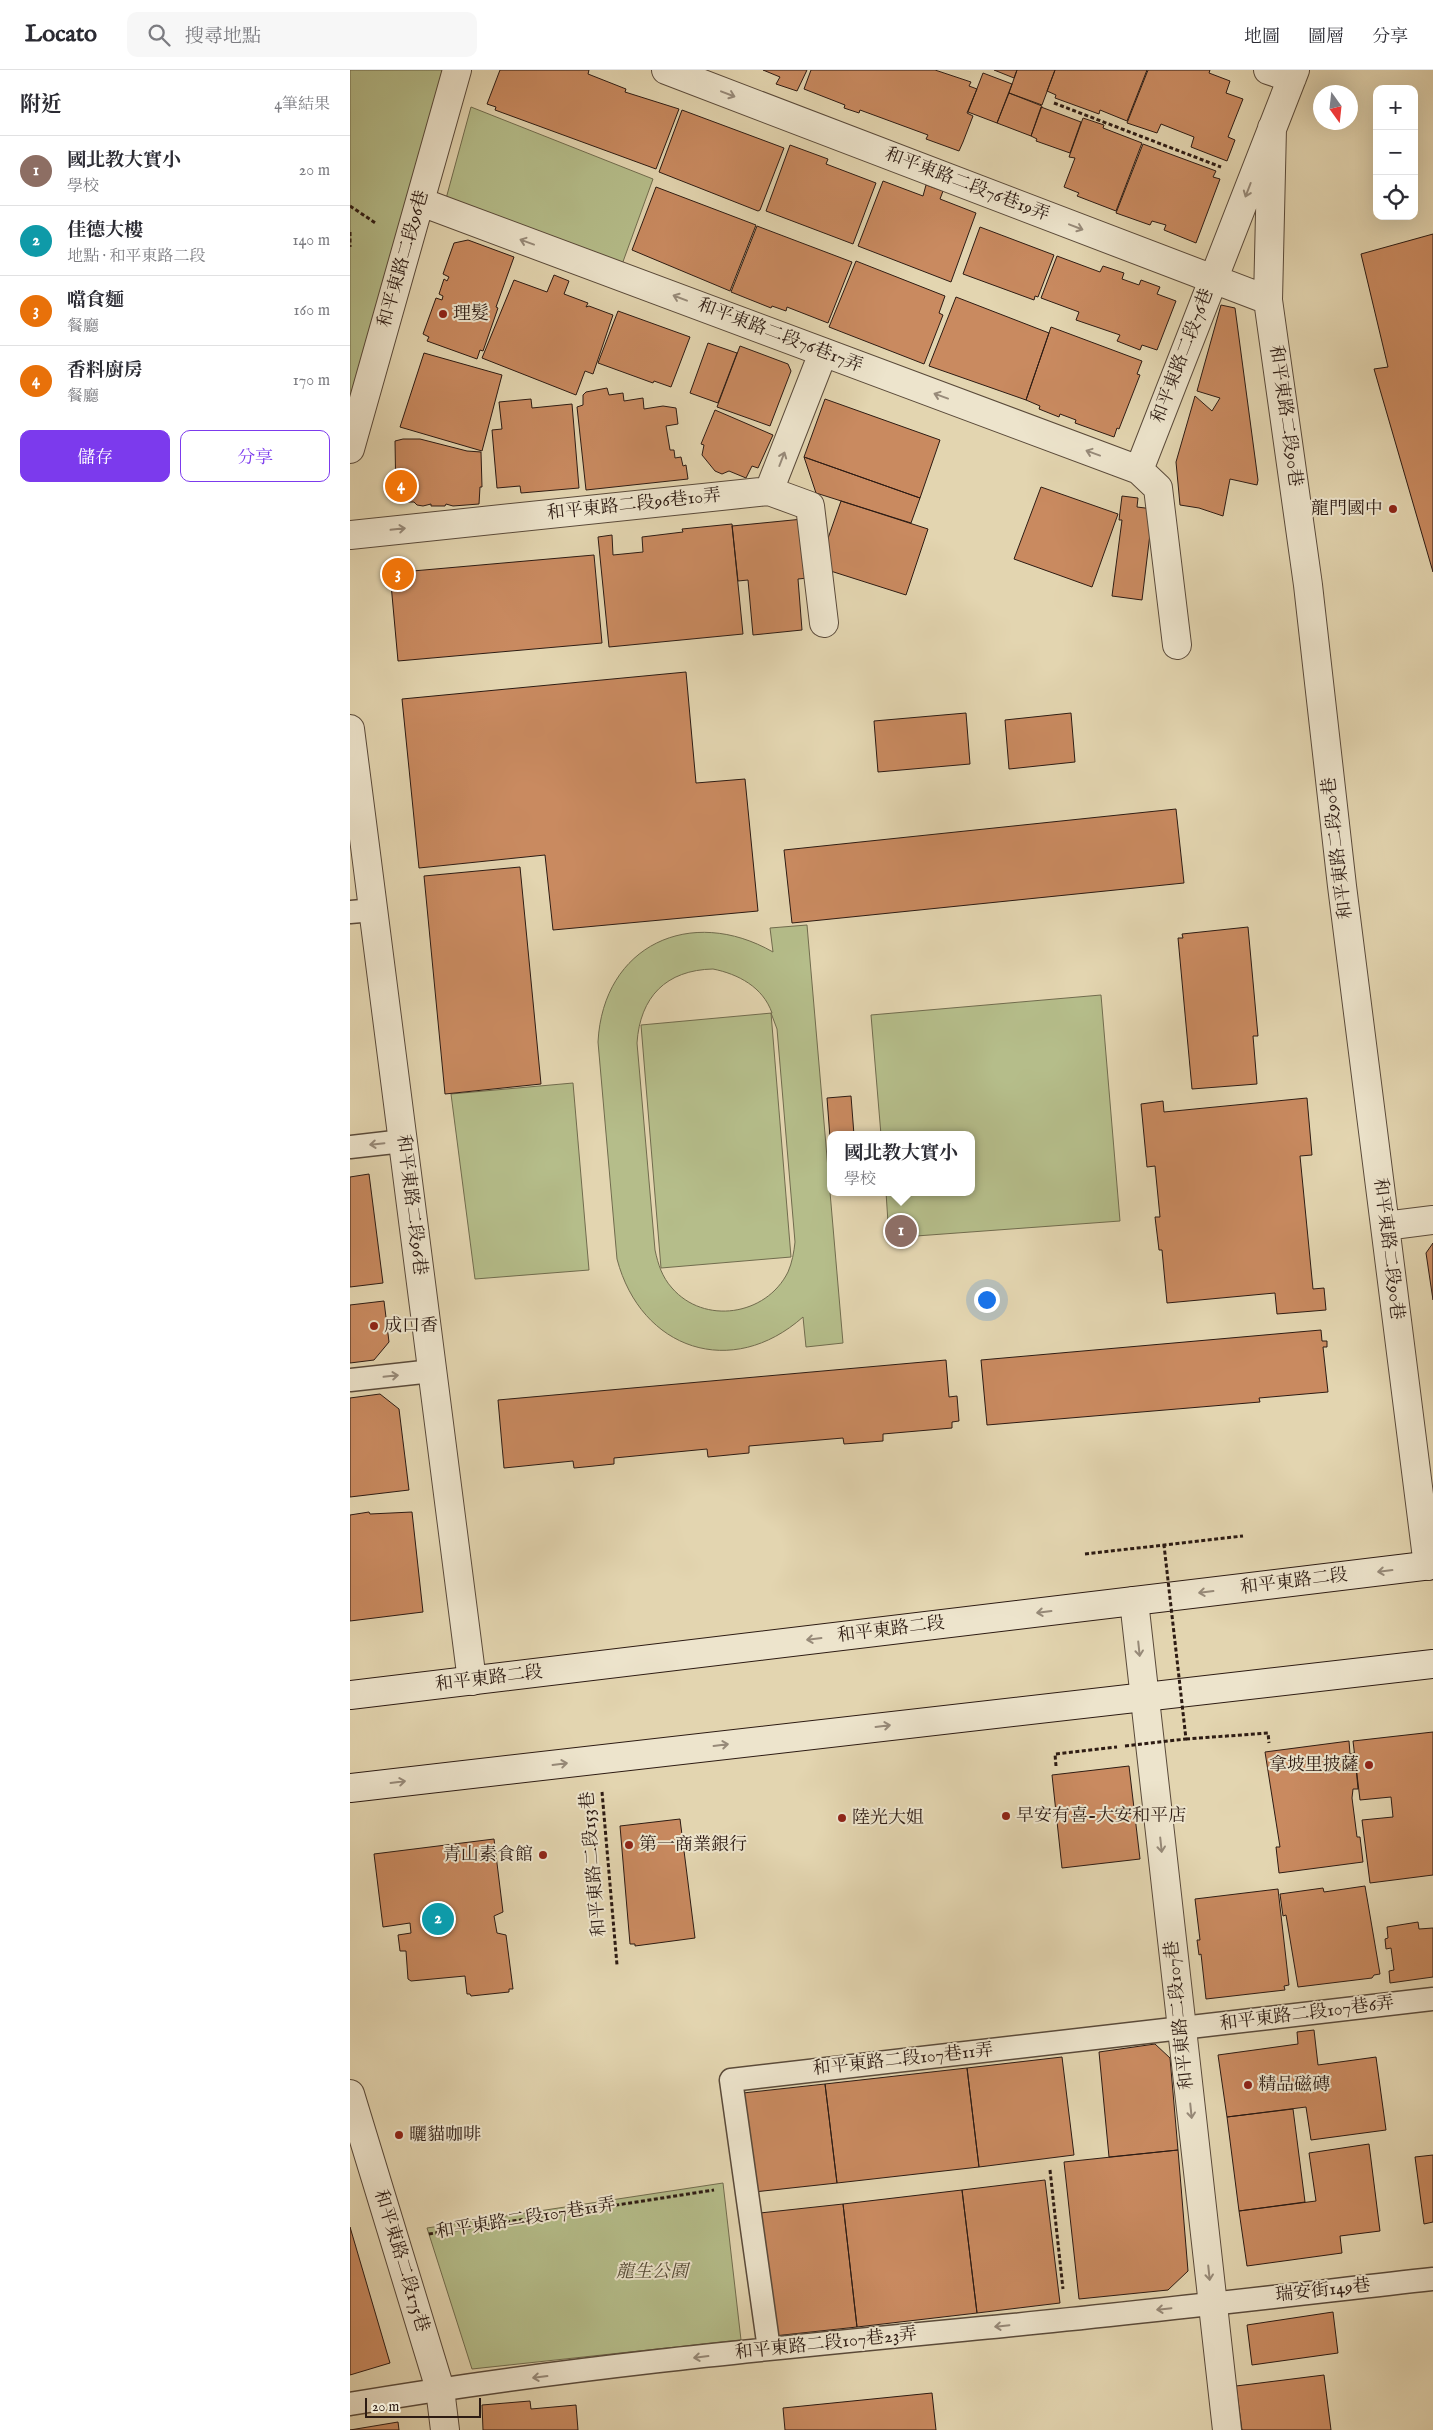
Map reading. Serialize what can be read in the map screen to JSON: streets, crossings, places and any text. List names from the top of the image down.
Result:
{
  "streets": {
    "street": [
      "和平東路二段76巷19弄",
      "和平東路二段96巷",
      "和平東路二段76巷17弄",
      "和平東路二段76巷",
      "和平東路二段90巷",
      "和平東路二段96巷10弄",
      "和平東路二段",
      "和平東路二段107巷",
      "和平東路二段175巷"
    ],
    "lane": [
      "和平東路二段107巷6弄",
      "和平東路二段107巷11弄",
      "瑞安街149巷",
      "和平東路二段107巷23弄"
    ],
    "path": ["和平東路二段153巷"]
  },
  "crossings": [
    ["和平東路二段76巷19弄", "和平東路二段76巷"],
    ["和平東路二段76巷19弄", "和平東路二段90巷"],
    ["和平東路二段96巷", "和平東路二段76巷17弄"],
    ["和平東路二段96巷", "和平東路二段"],
    ["和平東路二段76巷17弄", "和平東路二段76巷"],
    ["和平東路二段76巷", "和平東路二段90巷"],
    ["和平東路二段90巷", "和平東路二段"],
    ["和平東路二段", "和平東路二段107巷"],
    ["和平東路二段107巷6弄", "和平東路二段107巷"],
    ["和平東路二段107巷6弄", "和平東路二段107巷11弄"],
    ["和平東路二段107巷", "和平東路二段107巷11弄"],
    ["和平東路二段107巷", "瑞安街149巷"],
    ["和平東路二段107巷", "和平東路二段107巷23弄"],
    ["和平東路二段107巷11弄", "和平東路二段175巷"],
    ["和平東路二段107巷11弄", "和平東路二段107巷23弄"],
    ["和平東路二段175巷", "和平東路二段107巷23弄"],
    ["瑞安街149巷", "和平東路二段107巷23弄"]
  ],
  "one_way": [
    "和平東路二段76巷19弄",
    "和平東路二段76巷17弄",
    "和平東路二段96巷10弄",
    "和平東路二段107巷",
    "和平東路二段107巷23弄"
  ],
  "parks": ["龍生公園"],
  "places": [
    "理髮",
    "龍門國中",
    "成口香",
    "拿坡里披薩",
    "早安有喜-大安和平店",
    "陸光大姐",
    "第一商業銀行",
    "青山素食館",
    "精品磁磚",
    "曬貓咖啡"
  ],
  "scale_bar": "20 m",
  "north": "bottom",
  "page": {
    "header": "Locato",
    "search": "搜尋地點",
    "nav": ["地圖", "圖層", "分享"],
    "heading": ["附近", "4筆結果"],
    "map_buttons": ["+", "−"],
    "list": [
      {
        "mark": "1",
        "name": "國北教大實小",
        "note": "學校",
        "value": "20 m"
      },
      {
        "mark": "2",
        "name": "佳德大樓",
        "note": "地點 · 和平東路二段",
        "value": "140 m"
      },
      {
        "mark": "3",
        "name": "噹食麵",
        "note": "餐廳",
        "value": "160 m"
      },
      {
        "mark": "4",
        "name": "香料廚房",
        "note": "餐廳",
        "value": "170 m"
      }
    ],
    "buttons": ["儲存", "分享"],
    "pins": [
      "4",
      "3",
      "1",
      "2"
    ],
    "popup": ["國北教大實小", "學校"],
    "scale": "20 m"
  }
}
